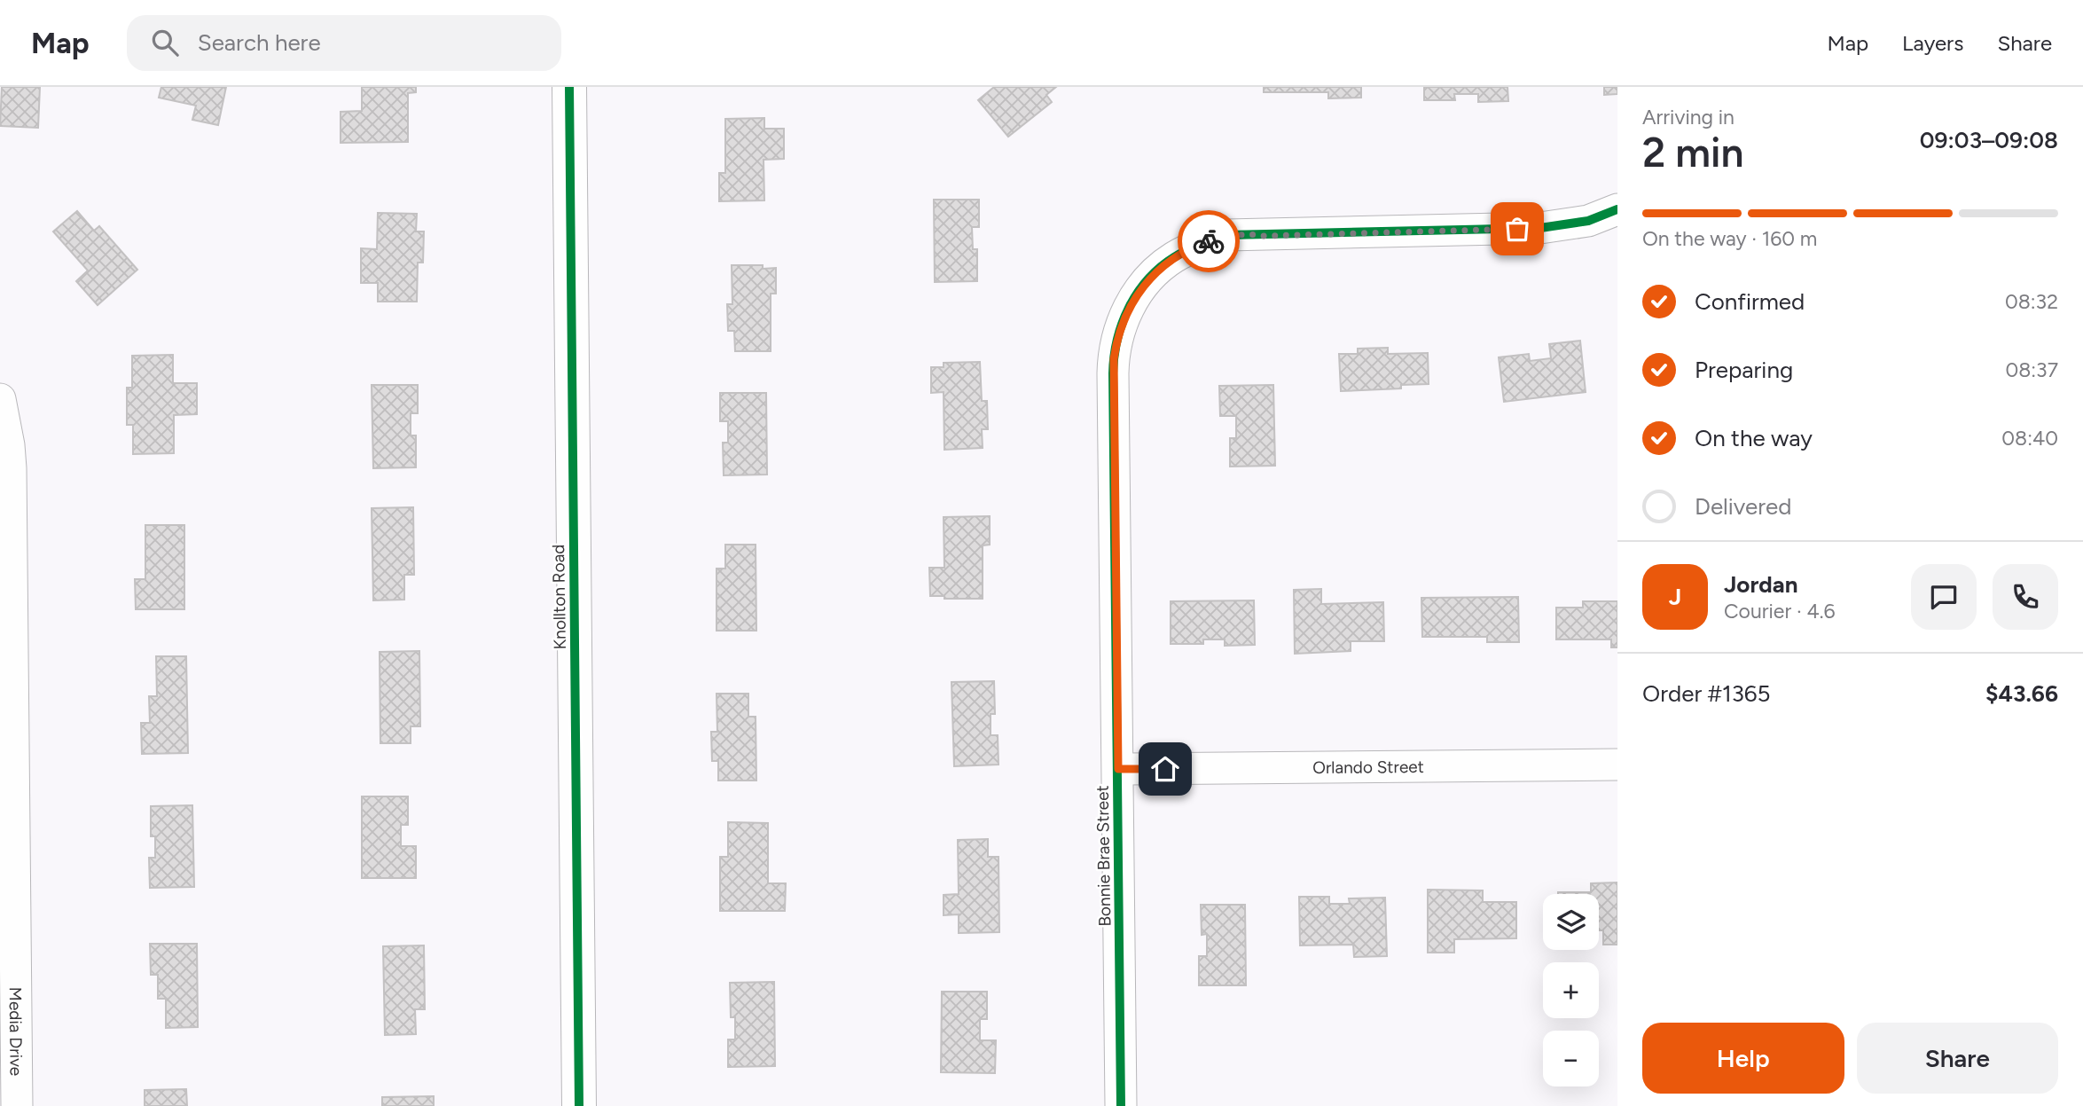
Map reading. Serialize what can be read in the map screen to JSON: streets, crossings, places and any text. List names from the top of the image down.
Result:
{
  "streets": {
    "street": [
      "Knollton Road",
      "Orlando Street",
      "Bonnie Brae Street",
      "Media Drive"
    ]
  },
  "crossings": [
    ["Orlando Street", "Bonnie Brae Street"]
  ],
  "page": {
    "header": "Map",
    "search": "Search here",
    "nav": ["Map", "Layers", "Share"],
    "heading": ["2 min", "Arriving in", "09:03–09:08"],
    "panel": [
      "Jordan",
      "Courier · 4.6",
      "Order #1365",
      "$43.66"
    ],
    "bar": "On the way · 160 m",
    "list": [
      ["Confirmed", "08:32"],
      ["Preparing", "08:37"],
      ["On the way", "08:40"],
      "Delivered"
    ],
    "round": "J",
    "map_buttons": ["+", "−"],
    "buttons": ["Help", "Share"]
  }
}
